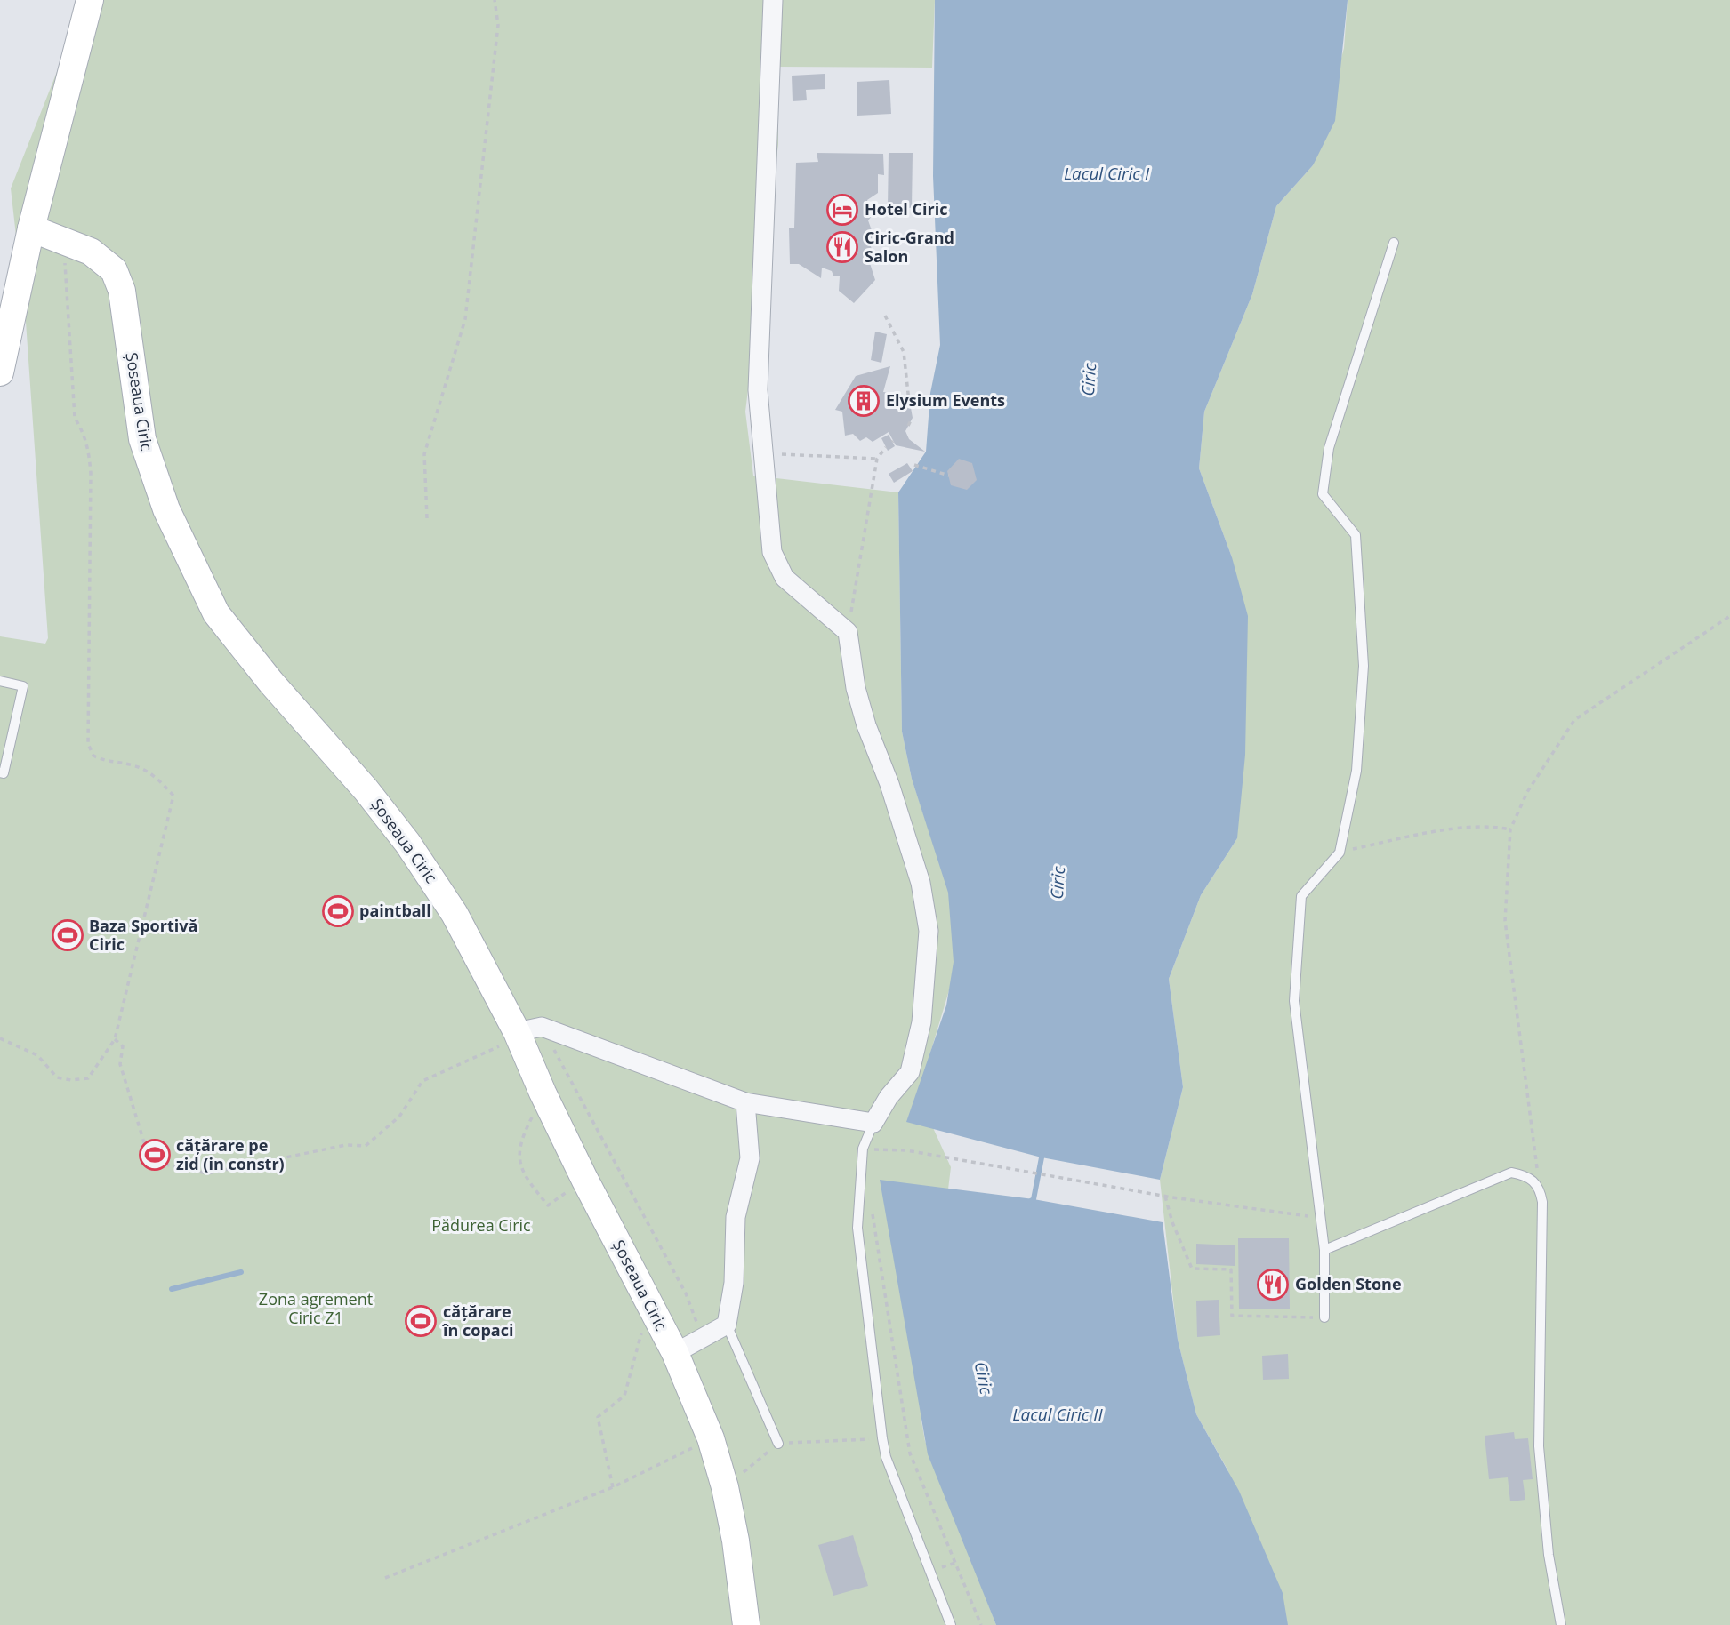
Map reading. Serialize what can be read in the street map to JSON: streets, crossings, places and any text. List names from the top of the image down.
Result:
{
  "streets": {
    "main road": ["Șoseaua Ciric"]
  },
  "water": ["Lacul Ciric I", "Ciric", "Lacul Ciric II"],
  "parks": ["Pădurea Ciric", "Zona agrement Ciric Z1"],
  "places": {
    "hotel": ["Hotel Ciric"],
    "restaurant": ["Ciric-Grand Salon", "Golden Stone"],
    "building": ["Elysium Events"],
    "sports": [
      "paintball",
      "Baza Sportivă Ciric",
      "cățărare pe zid (in constr)",
      "cățărare în copaci"
    ]
  }
}
